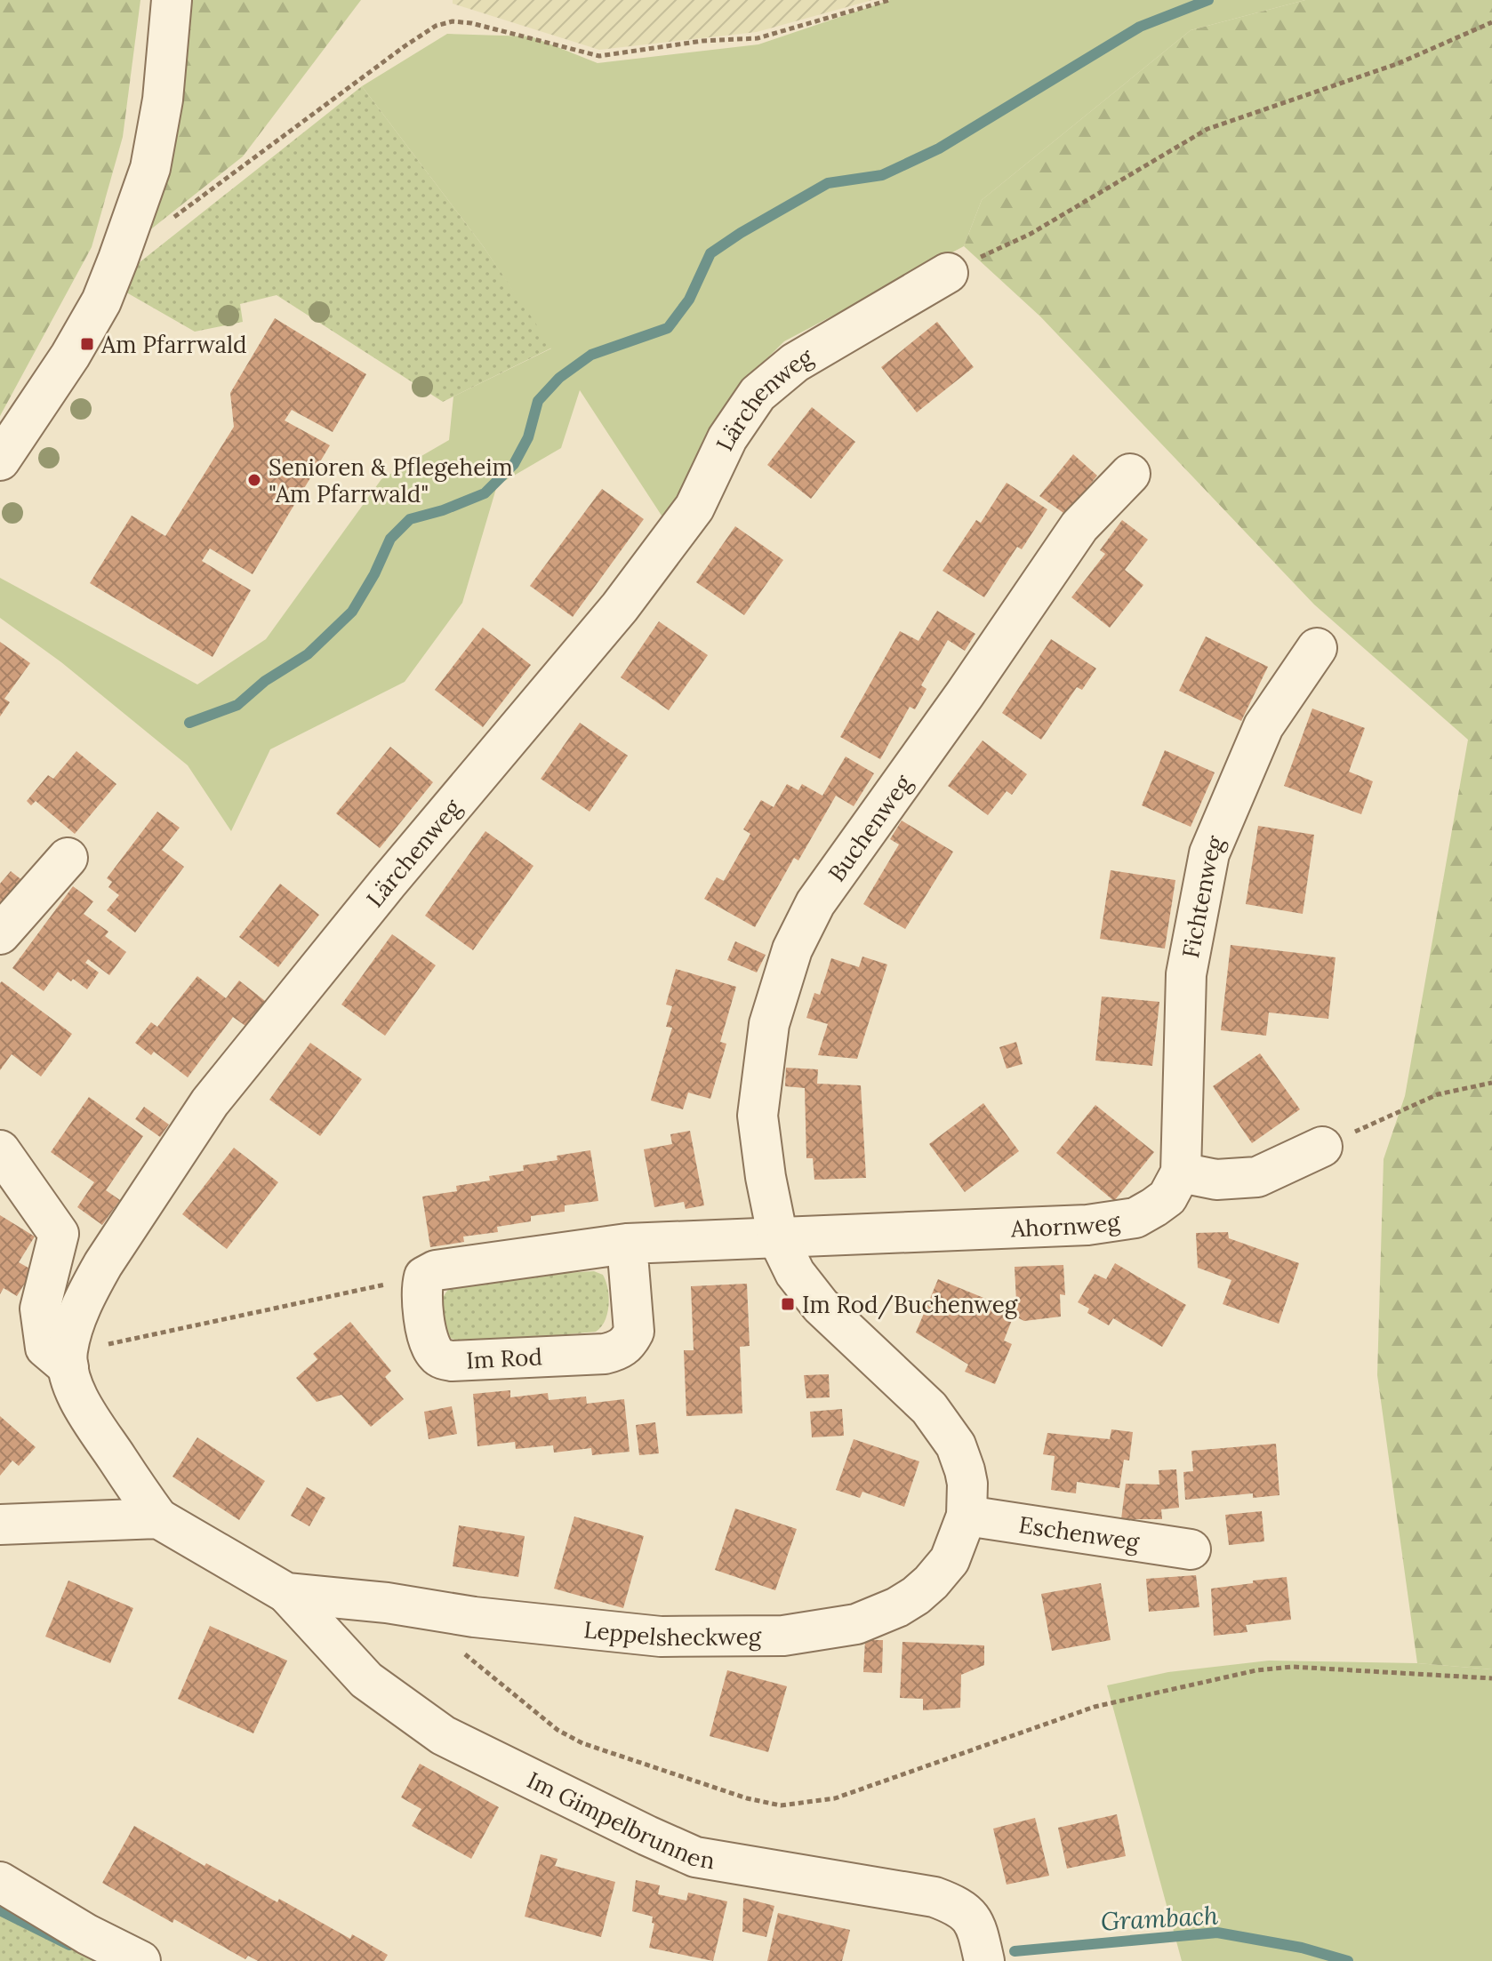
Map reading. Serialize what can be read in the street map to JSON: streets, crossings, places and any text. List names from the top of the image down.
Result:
{
  "streets": {
    "street": [
      "Lärchenweg",
      "Buchenweg",
      "Fichtenweg",
      "Ahornweg",
      "Im Rod",
      "Eschenweg",
      "Leppelsheckweg",
      "Im Gimpelbrunnen"
    ]
  },
  "crossings": [
    ["Buchenweg", "Ahornweg"],
    ["Buchenweg", "Leppelsheckweg"],
    ["Fichtenweg", "Ahornweg"],
    ["Ahornweg", "Leppelsheckweg"],
    ["Eschenweg", "Leppelsheckweg"],
    ["Leppelsheckweg", "Im Gimpelbrunnen"]
  ],
  "water": ["Grambach"],
  "places": {
    "transit": ["Am Pfarrwald", "Im Rod/Buchenweg"],
    "other": ["Senioren & Pflegeheim \"Am Pfarrwald\""]
  }
}
